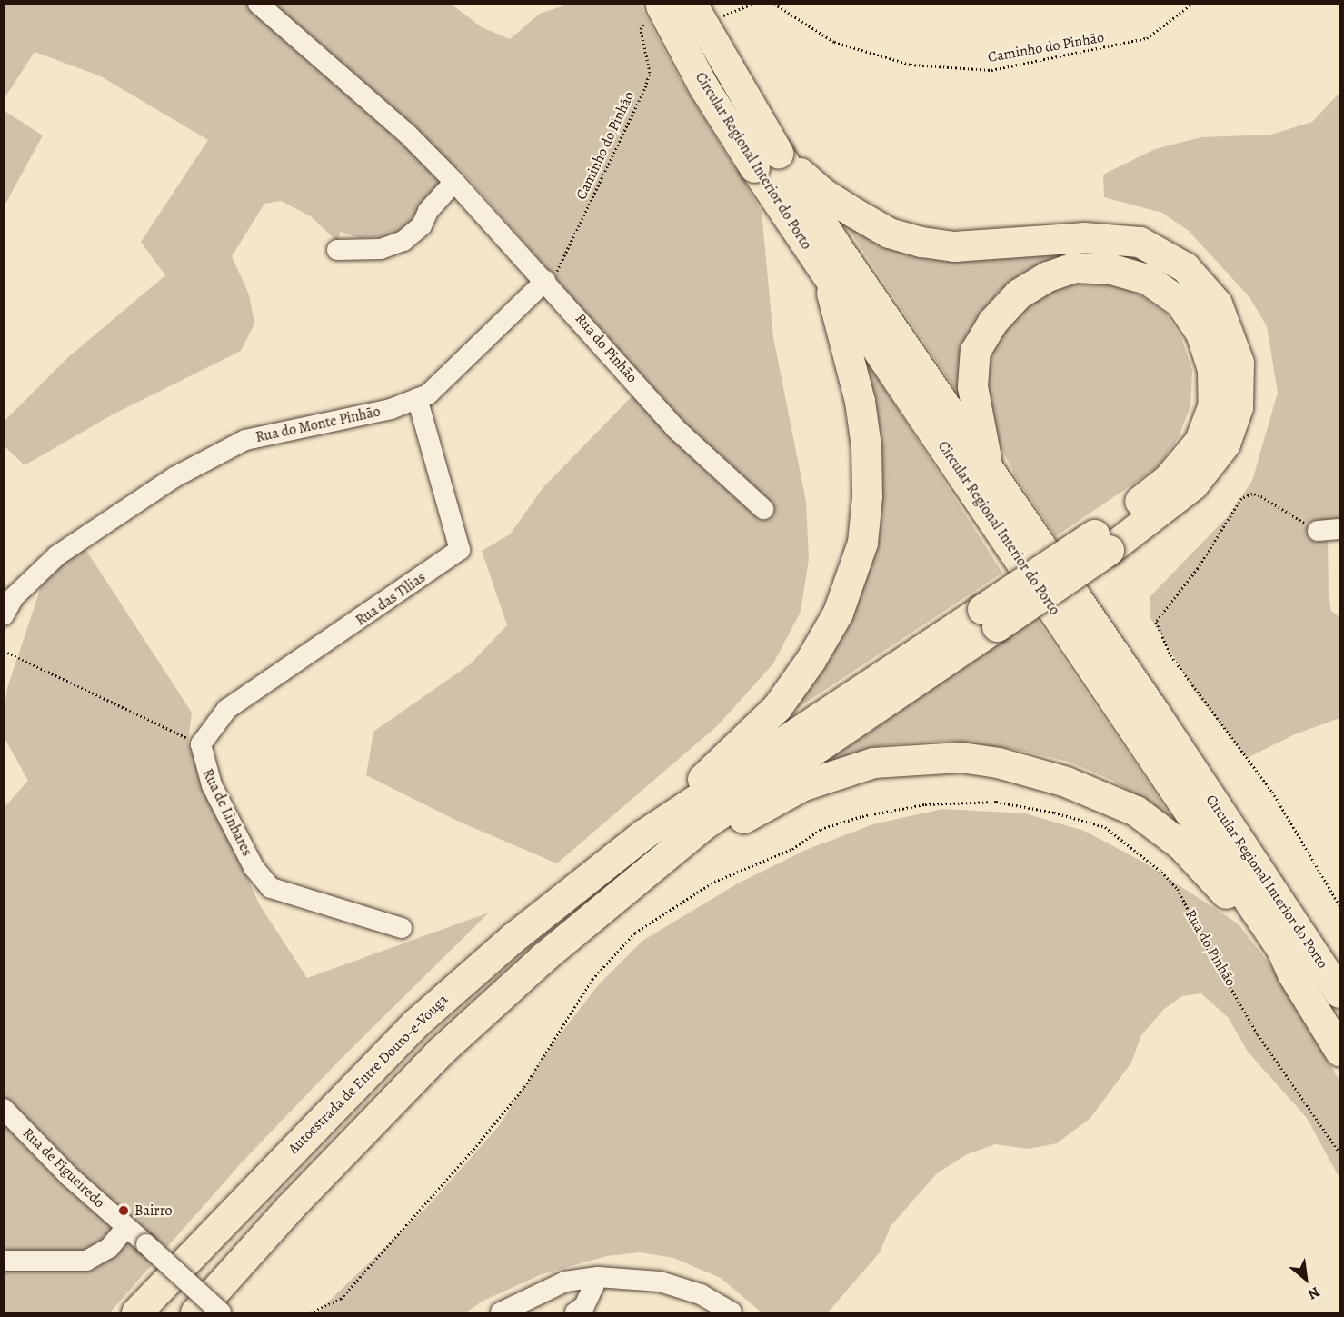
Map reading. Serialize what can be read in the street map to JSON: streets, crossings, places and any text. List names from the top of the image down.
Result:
{
  "streets": {
    "highway": ["Circular Regional Interior do Porto", "Autoestrada de Entre Douro-e-Vouga"],
    "street": [
      "Rua do Pinhão",
      "Rua do Monte Pinhão",
      "Rua das Tílias",
      "Rua de Linhares",
      "Rua de Figueiredo"
    ],
    "path": ["Caminho do Pinhão"]
  },
  "crossings": [
    ["Caminho do Pinhão", "Circular Regional Interior do Porto"],
    ["Caminho do Pinhão", "Rua do Pinhão"],
    ["Caminho do Pinhão", "Rua do Monte Pinhão"],
    ["Rua do Pinhão", "Rua do Monte Pinhão"],
    ["Rua do Monte Pinhão", "Rua das Tílias"],
    ["Rua das Tílias", "Rua de Linhares"]
  ],
  "places": ["Bairro"],
  "north": "bottom right"
}
